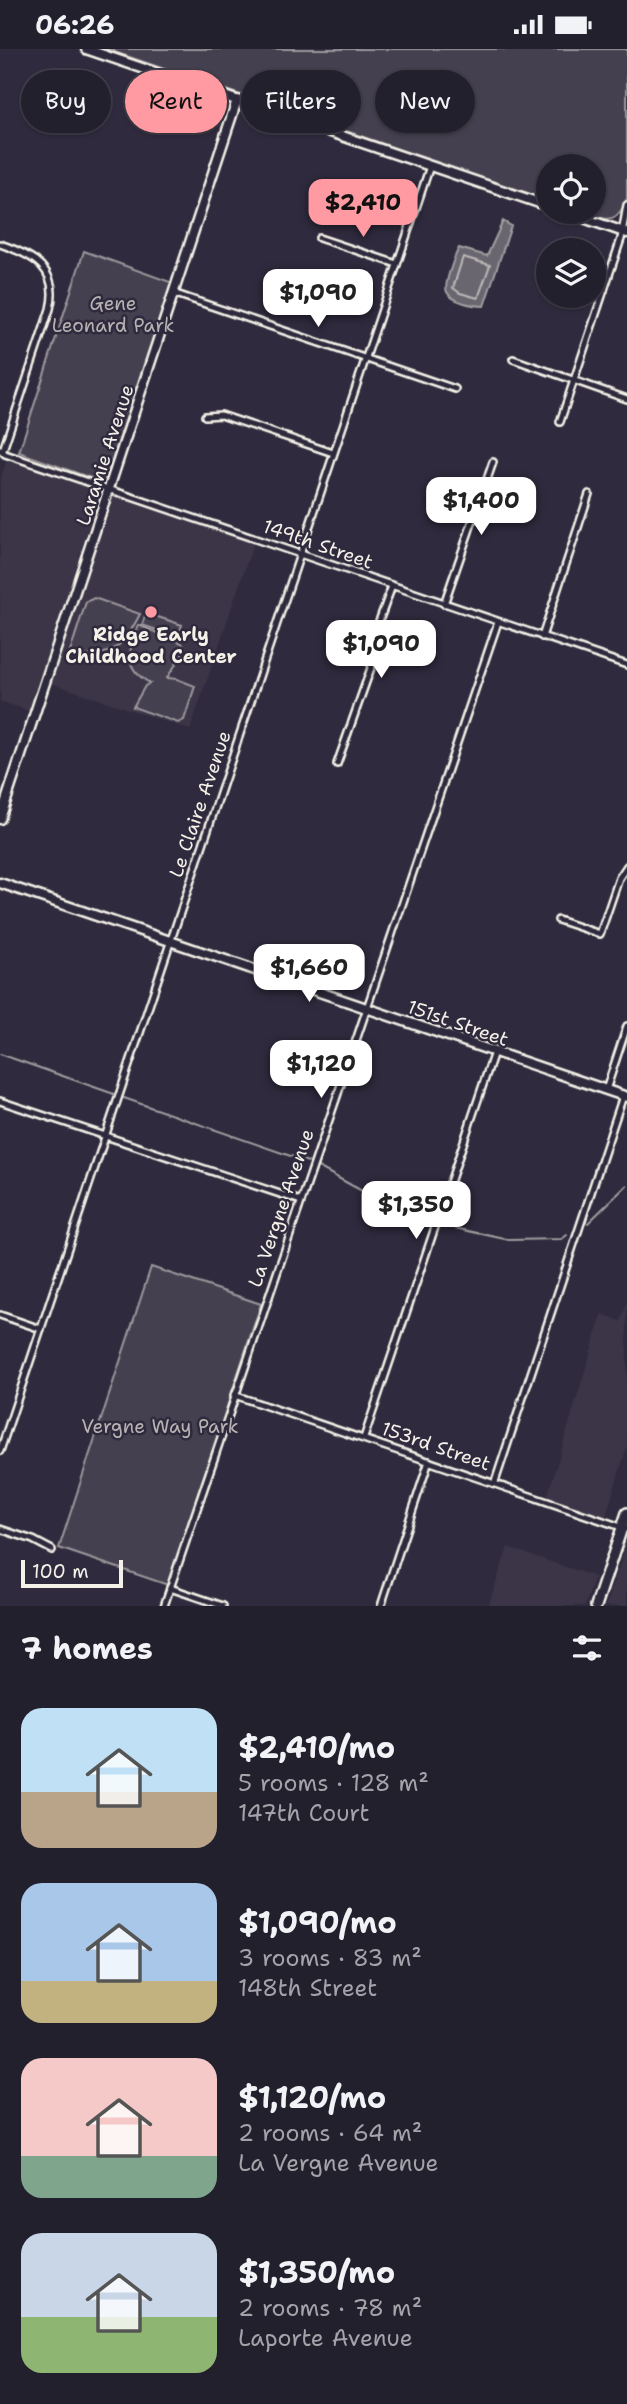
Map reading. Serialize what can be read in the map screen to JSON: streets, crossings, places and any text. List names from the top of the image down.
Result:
{
  "streets": {
    "street": [
      "Laramie Avenue",
      "149th Street",
      "Le Claire Avenue",
      "151st Street",
      "La Vergne Avenue",
      "153rd Street"
    ]
  },
  "crossings": [
    ["Laramie Avenue", "149th Street"],
    ["149th Street", "Le Claire Avenue"],
    ["149th Street", "La Vergne Avenue"],
    ["Le Claire Avenue", "151st Street"],
    ["151st Street", "La Vergne Avenue"],
    ["La Vergne Avenue", "153rd Street"]
  ],
  "parks": ["Gene Leonard Park", "Vergne Way Park"],
  "places": ["Ridge Early Childhood Center"],
  "scale_bar": "100 m",
  "page": {
    "status": "06:26",
    "chip": [
      "Buy",
      "Rent",
      "Filters",
      "New"
    ],
    "price": [
      "$2,410",
      "$1,090",
      "$1,400",
      "$1,090",
      "$1,660",
      "$1,120",
      "$1,350"
    ],
    "scale": "100 m",
    "heading": "7 homes",
    "list": [
      {
        "name": "$2,410/mo",
        "note": "5 rooms · 128 m² · 147th Court"
      },
      {
        "name": "$1,090/mo",
        "note": "3 rooms · 83 m² · 148th Street"
      },
      {
        "name": "$1,120/mo",
        "note": "2 rooms · 64 m² · La Vergne Avenue"
      },
      {
        "name": "$1,350/mo",
        "note": "2 rooms · 78 m² · Laporte Avenue"
      }
    ]
  }
}
